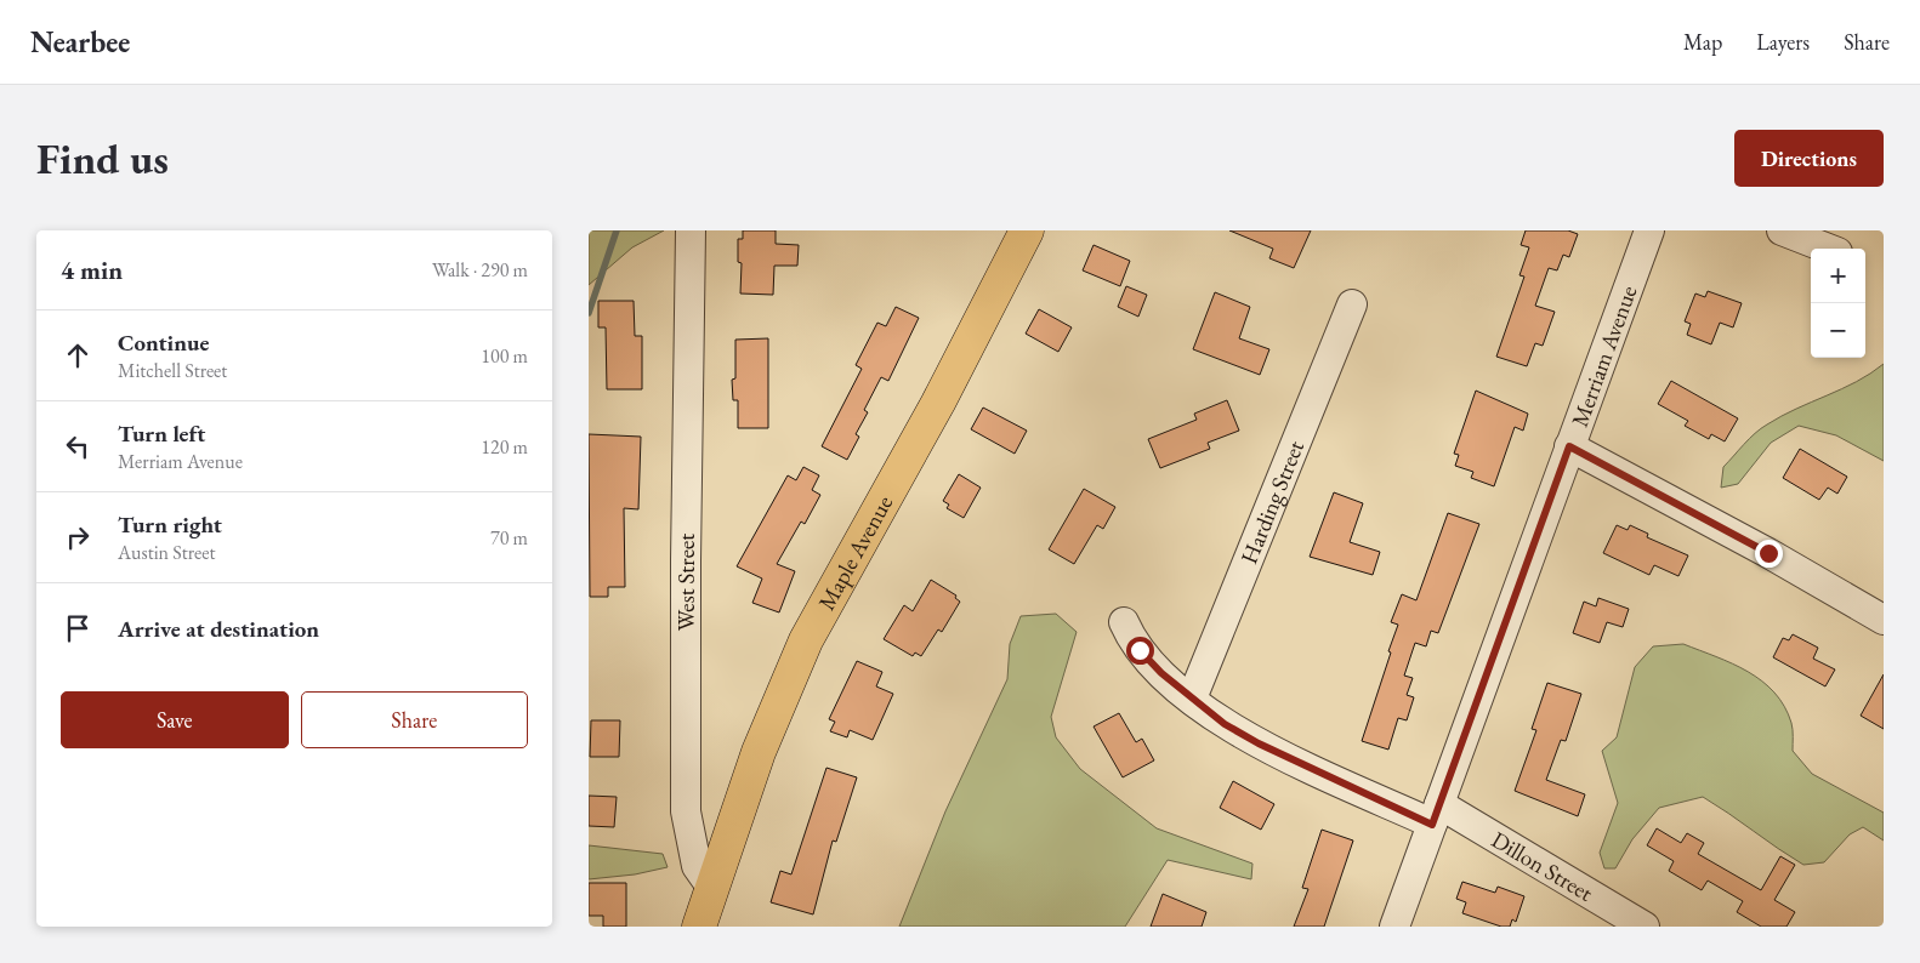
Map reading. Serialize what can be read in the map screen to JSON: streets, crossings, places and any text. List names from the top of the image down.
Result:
{
  "streets": {
    "main road": ["Maple Avenue"],
    "street": [
      "Merriam Avenue",
      "Harding Street",
      "West Street",
      "Dillon Street"
    ]
  },
  "crossings": [
    ["Merriam Avenue", "Dillon Street"],
    ["Harding Street", "Dillon Street"],
    ["Maple Avenue", "West Street"]
  ],
  "page": {
    "header": "Nearbee",
    "nav": ["Map", "Layers", "Share"],
    "buttons": [
      "Directions",
      ["Save", "Share"]
    ],
    "title": "Find us",
    "heading": ["4 min", "Walk · 290 m"],
    "map_buttons": ["+", "−"],
    "list": [
      ["Continue", "Mitchell Street", "100 m"],
      ["Turn left", "Merriam Avenue", "120 m"],
      ["Turn right", "Austin Street", "70 m"],
      "Arrive at destination"
    ]
  }
}
